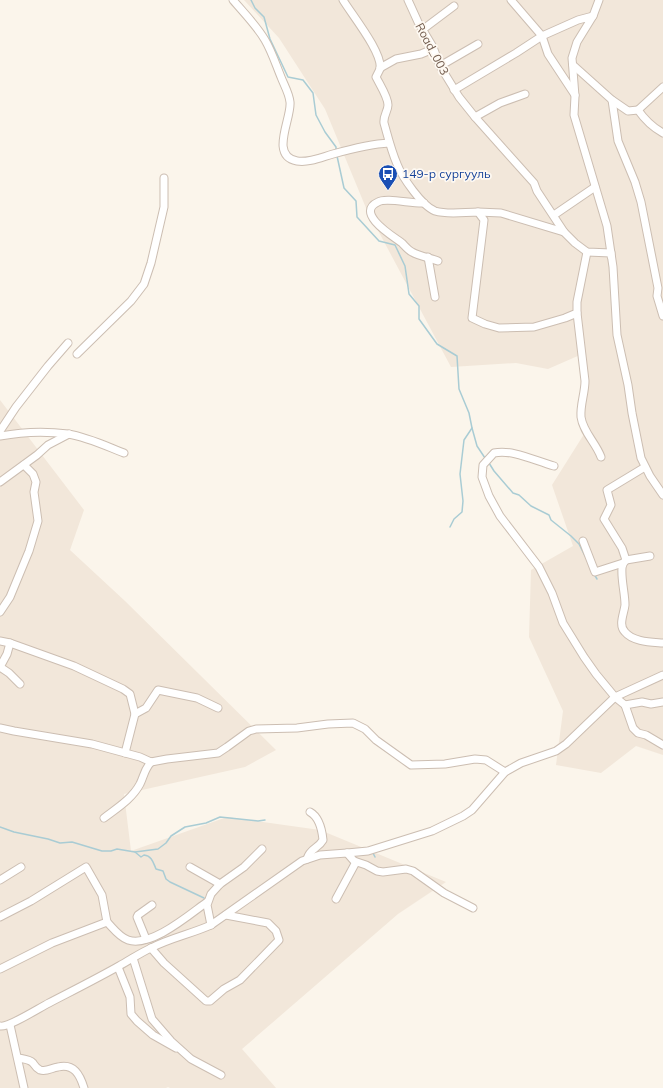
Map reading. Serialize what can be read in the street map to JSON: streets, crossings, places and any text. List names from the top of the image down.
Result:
{
  "streets": {
    "street": ["Road_003"]
  },
  "places": {
    "bus stop": ["149-р сургууль"]
  }
}
